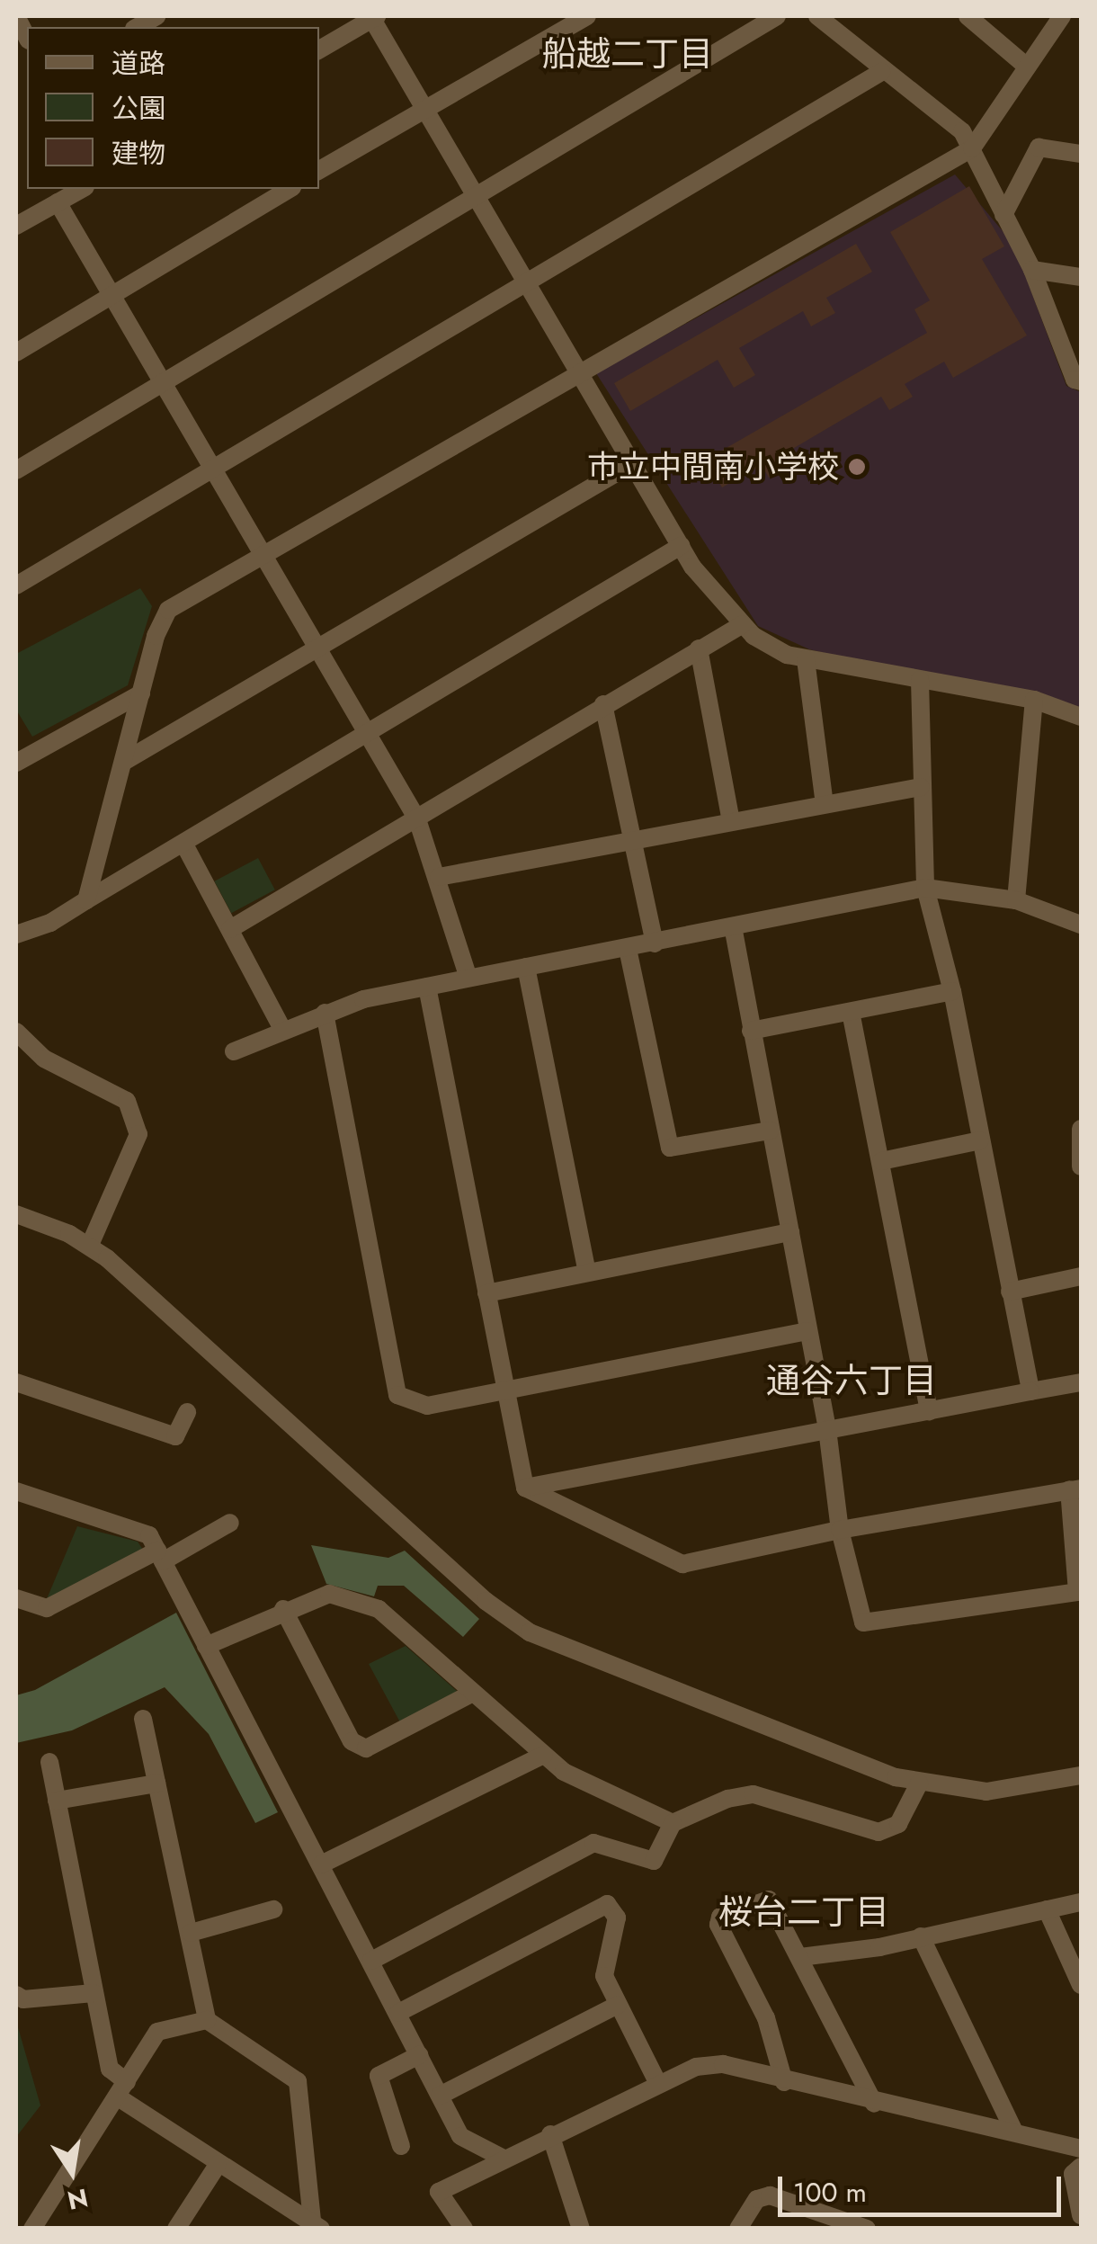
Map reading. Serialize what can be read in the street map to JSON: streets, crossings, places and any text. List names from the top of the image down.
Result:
{
  "districts": ["船越二丁目", "通谷六丁目", "桜台二丁目"],
  "places": ["市立中間南小学校"],
  "legend": ["道路", "公園", "建物"],
  "scale_bar": "100 m",
  "north": "bottom"
}
